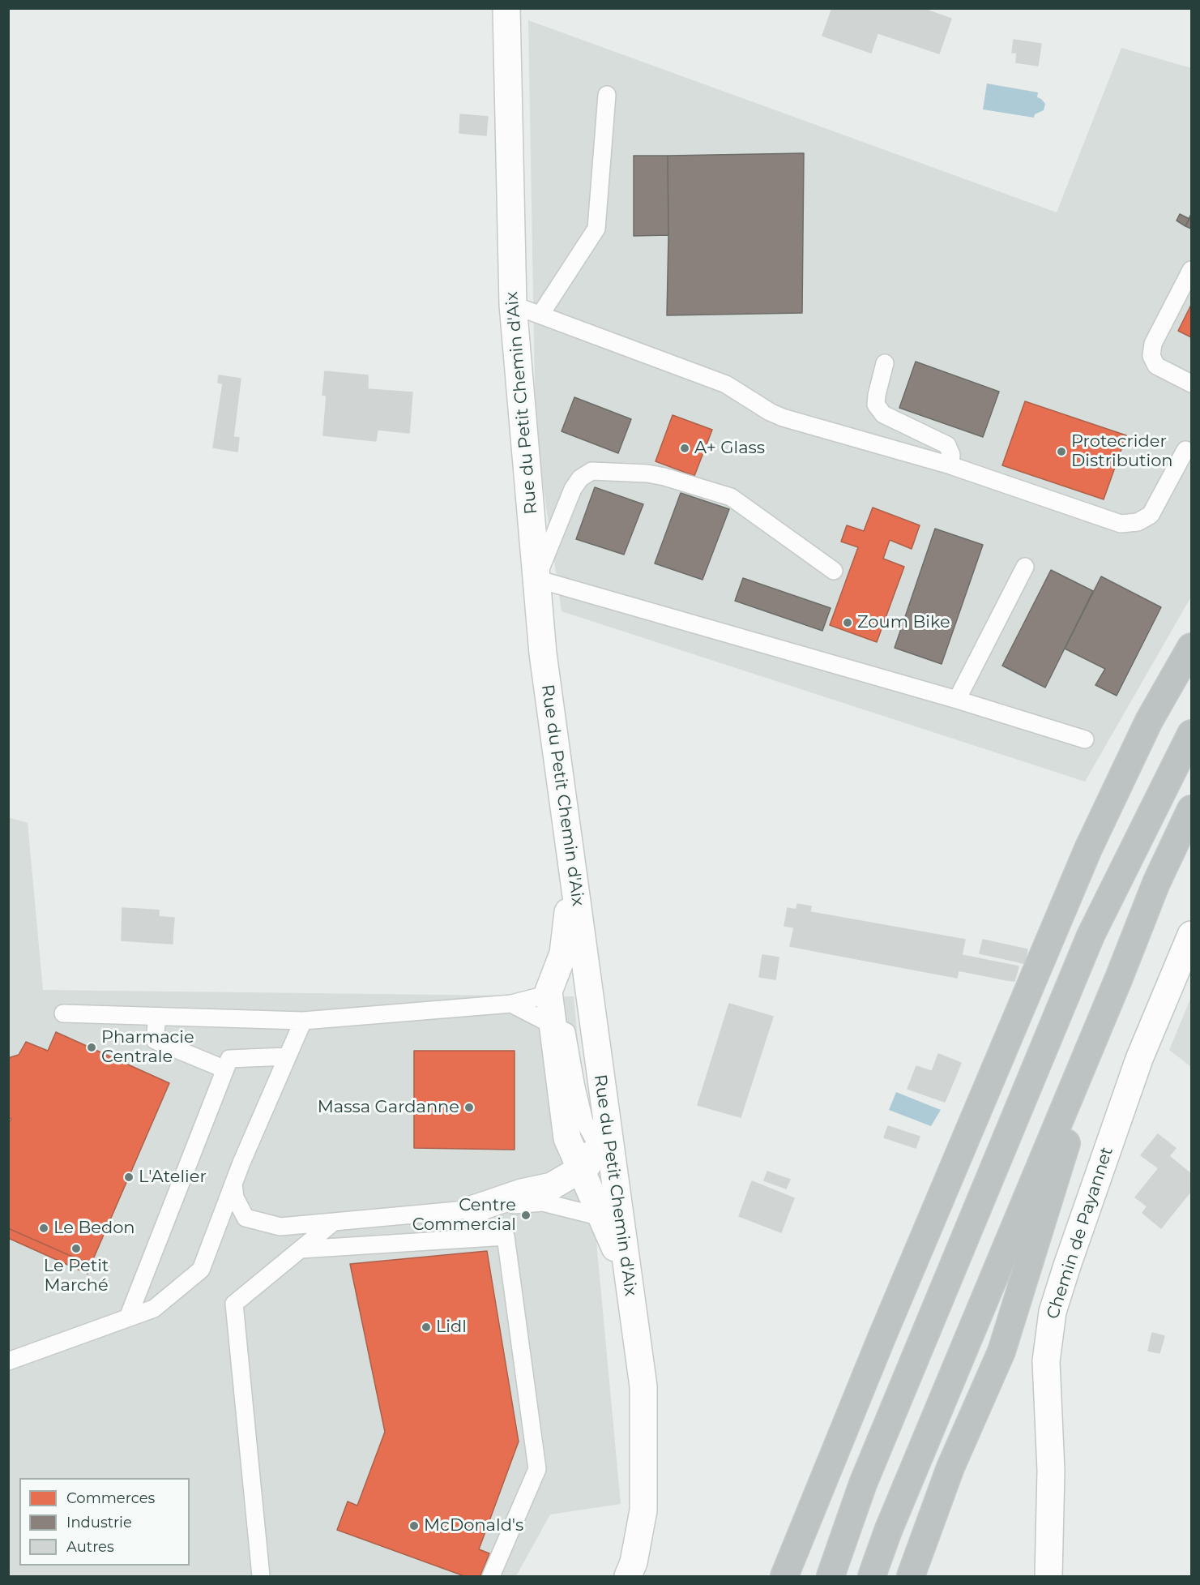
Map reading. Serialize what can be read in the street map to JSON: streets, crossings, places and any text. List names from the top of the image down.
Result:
{
  "streets": {
    "street": ["Rue du Petit Chemin d'Aix", "Chemin de Payannet"]
  },
  "places": [
    "A+ Glass",
    "Protecrider Distribution",
    "Zoum Bike",
    "Pharmacie Centrale",
    "Massa Gardanne",
    "L'Atelier",
    "Centre Commercial",
    "Le Bedon",
    "Le Petit Marché",
    "Lidl",
    "McDonald's"
  ],
  "legend": ["Commerces", "Industrie", "Autres"]
}
